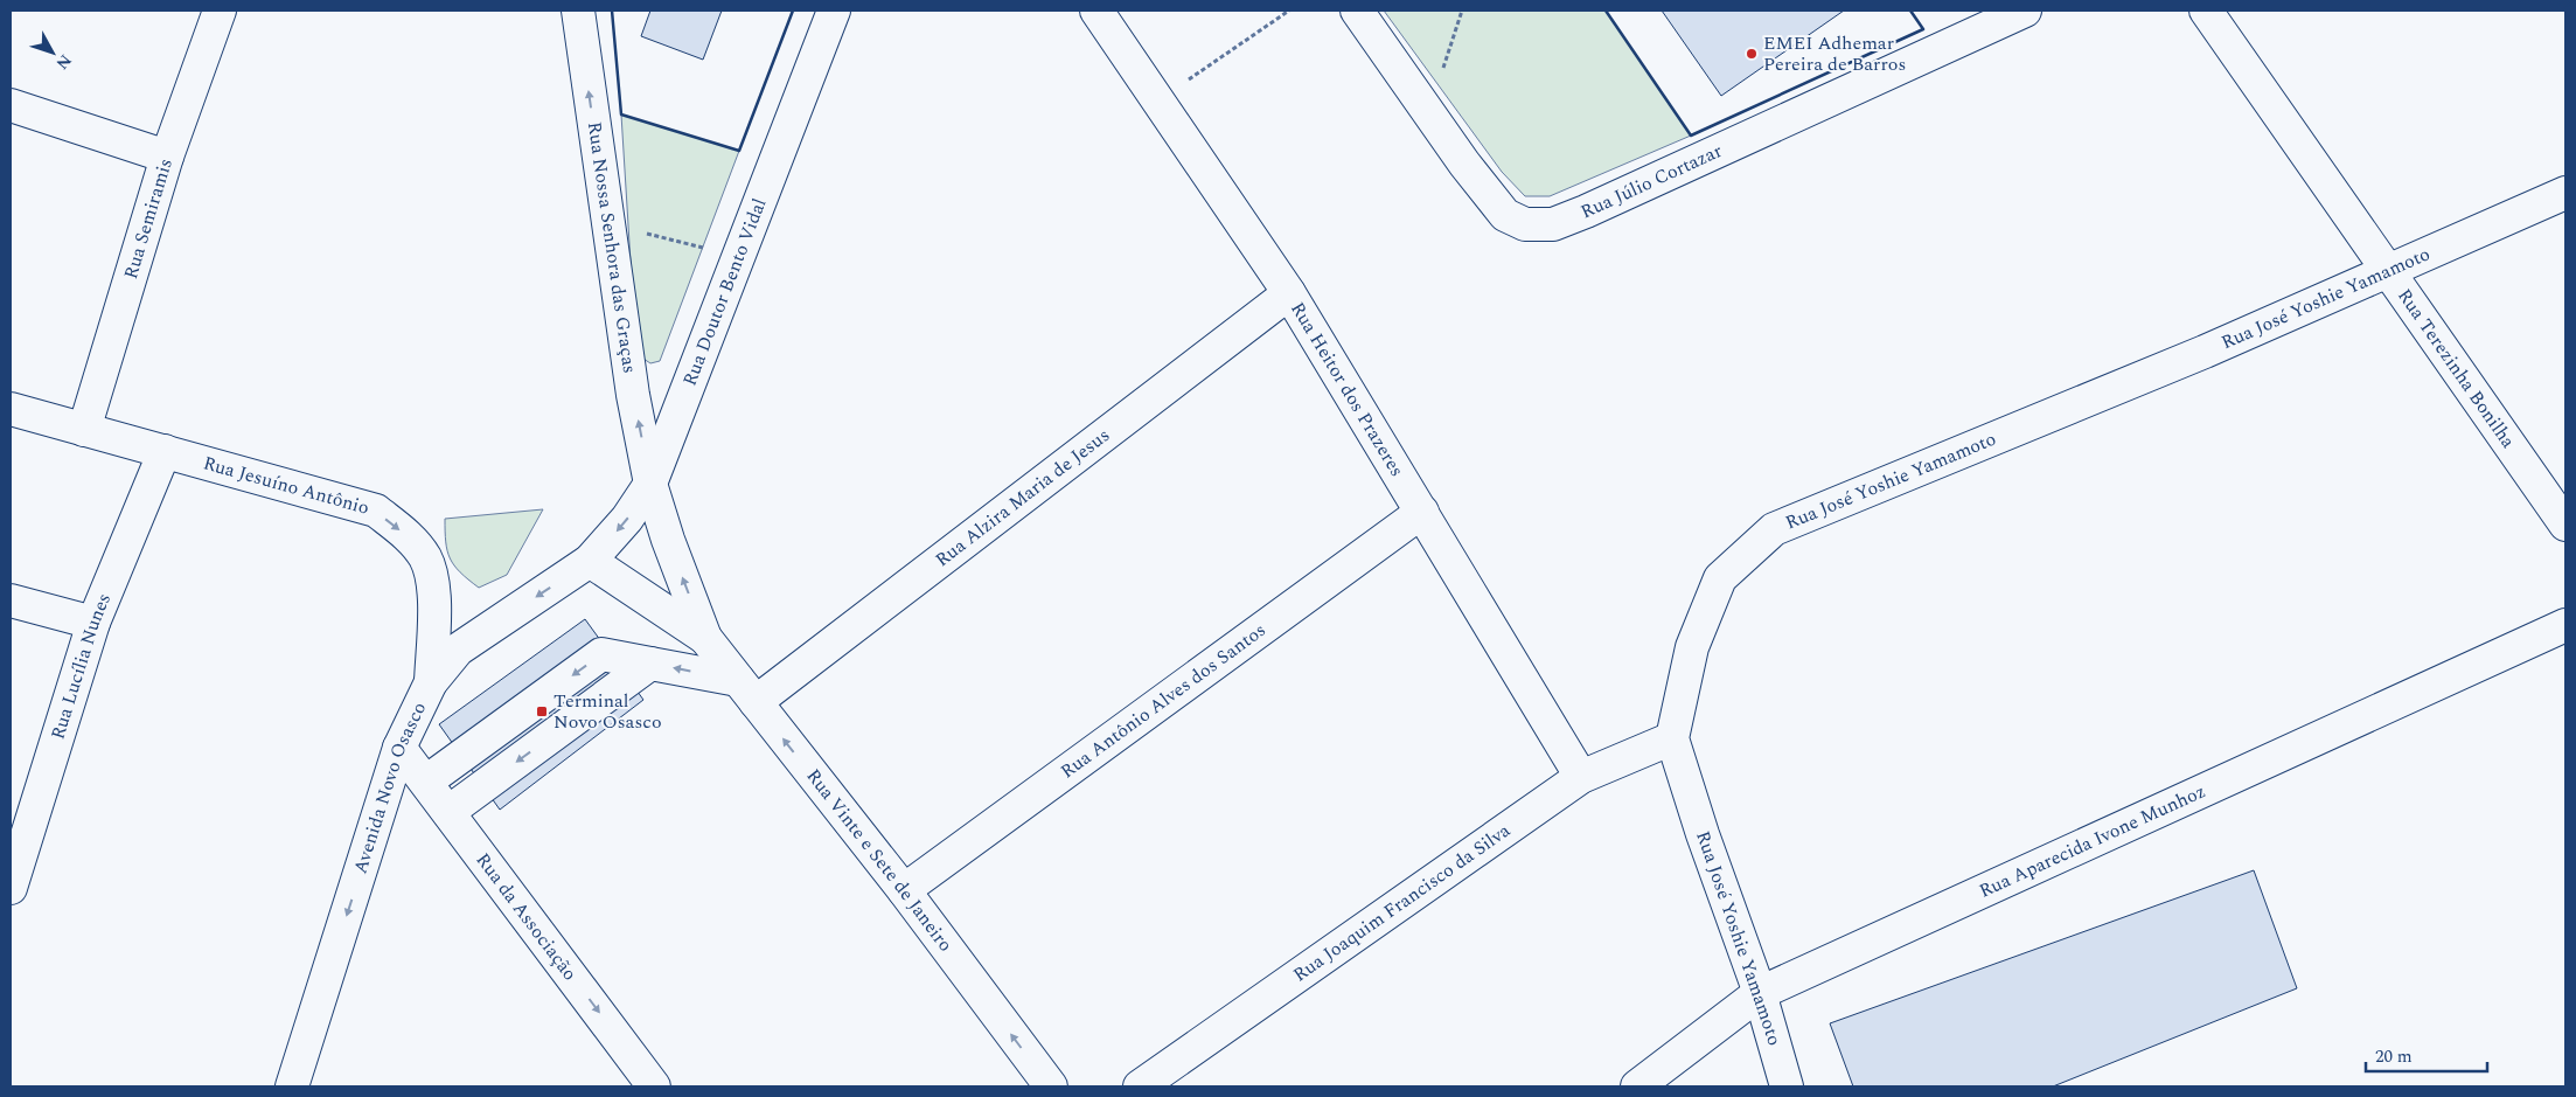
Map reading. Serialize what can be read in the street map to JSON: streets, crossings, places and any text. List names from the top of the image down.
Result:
{
  "streets": {
    "street": [
      "Rua Júlio Cortazar",
      "Rua Semiramis",
      "Rua Nossa Senhora das Graças",
      "Rua Doutor Bento Vidal",
      "Rua José Yoshie Yamamoto",
      "Rua Terezinha Bonilha",
      "Rua Heitor dos Prazeres",
      "Rua Jesuíno Antônio",
      "Rua Alzira Maria de Jesus",
      "Rua Lucília Nunes",
      "Rua Antônio Alves dos Santos",
      "Avenida Novo Osasco",
      "Rua Aparecida Ivone Munhoz",
      "Rua Vinte e Sete de Janeiro",
      "Rua Joaquim Francisco da Silva",
      "Rua da Associação"
    ]
  },
  "crossings": [
    ["Rua Semiramis", "Rua Jesuíno Antônio"],
    ["Rua Nossa Senhora das Graças", "Rua Doutor Bento Vidal"],
    ["Rua Nossa Senhora das Graças", "Rua Vinte e Sete de Janeiro"],
    ["Rua Doutor Bento Vidal", "Avenida Novo Osasco"],
    ["Rua Doutor Bento Vidal", "Rua Vinte e Sete de Janeiro"],
    ["Rua José Yoshie Yamamoto", "Rua Terezinha Bonilha"],
    ["Rua José Yoshie Yamamoto", "Rua Aparecida Ivone Munhoz"],
    ["Rua José Yoshie Yamamoto", "Rua Joaquim Francisco da Silva"],
    ["Rua Heitor dos Prazeres", "Rua Alzira Maria de Jesus"],
    ["Rua Heitor dos Prazeres", "Rua Antônio Alves dos Santos"],
    ["Rua Heitor dos Prazeres", "Rua Joaquim Francisco da Silva"],
    ["Rua Jesuíno Antônio", "Rua Lucília Nunes"],
    ["Rua Jesuíno Antônio", "Avenida Novo Osasco"],
    ["Rua Alzira Maria de Jesus", "Rua Vinte e Sete de Janeiro"],
    ["Rua Antônio Alves dos Santos", "Rua Vinte e Sete de Janeiro"],
    ["Avenida Novo Osasco", "Rua Vinte e Sete de Janeiro"],
    ["Avenida Novo Osasco", "Rua da Associação"]
  ],
  "one_way": [
    "Rua Nossa Senhora das Graças",
    "Rua Jesuíno Antônio",
    "Rua Vinte e Sete de Janeiro",
    "Rua da Associação"
  ],
  "places": {
    "other": ["EMEI Adhemar Pereira de Barros"],
    "transit": ["Terminal Novo Osasco"]
  },
  "scale_bar": "20 m",
  "north": "bottom right"
}
